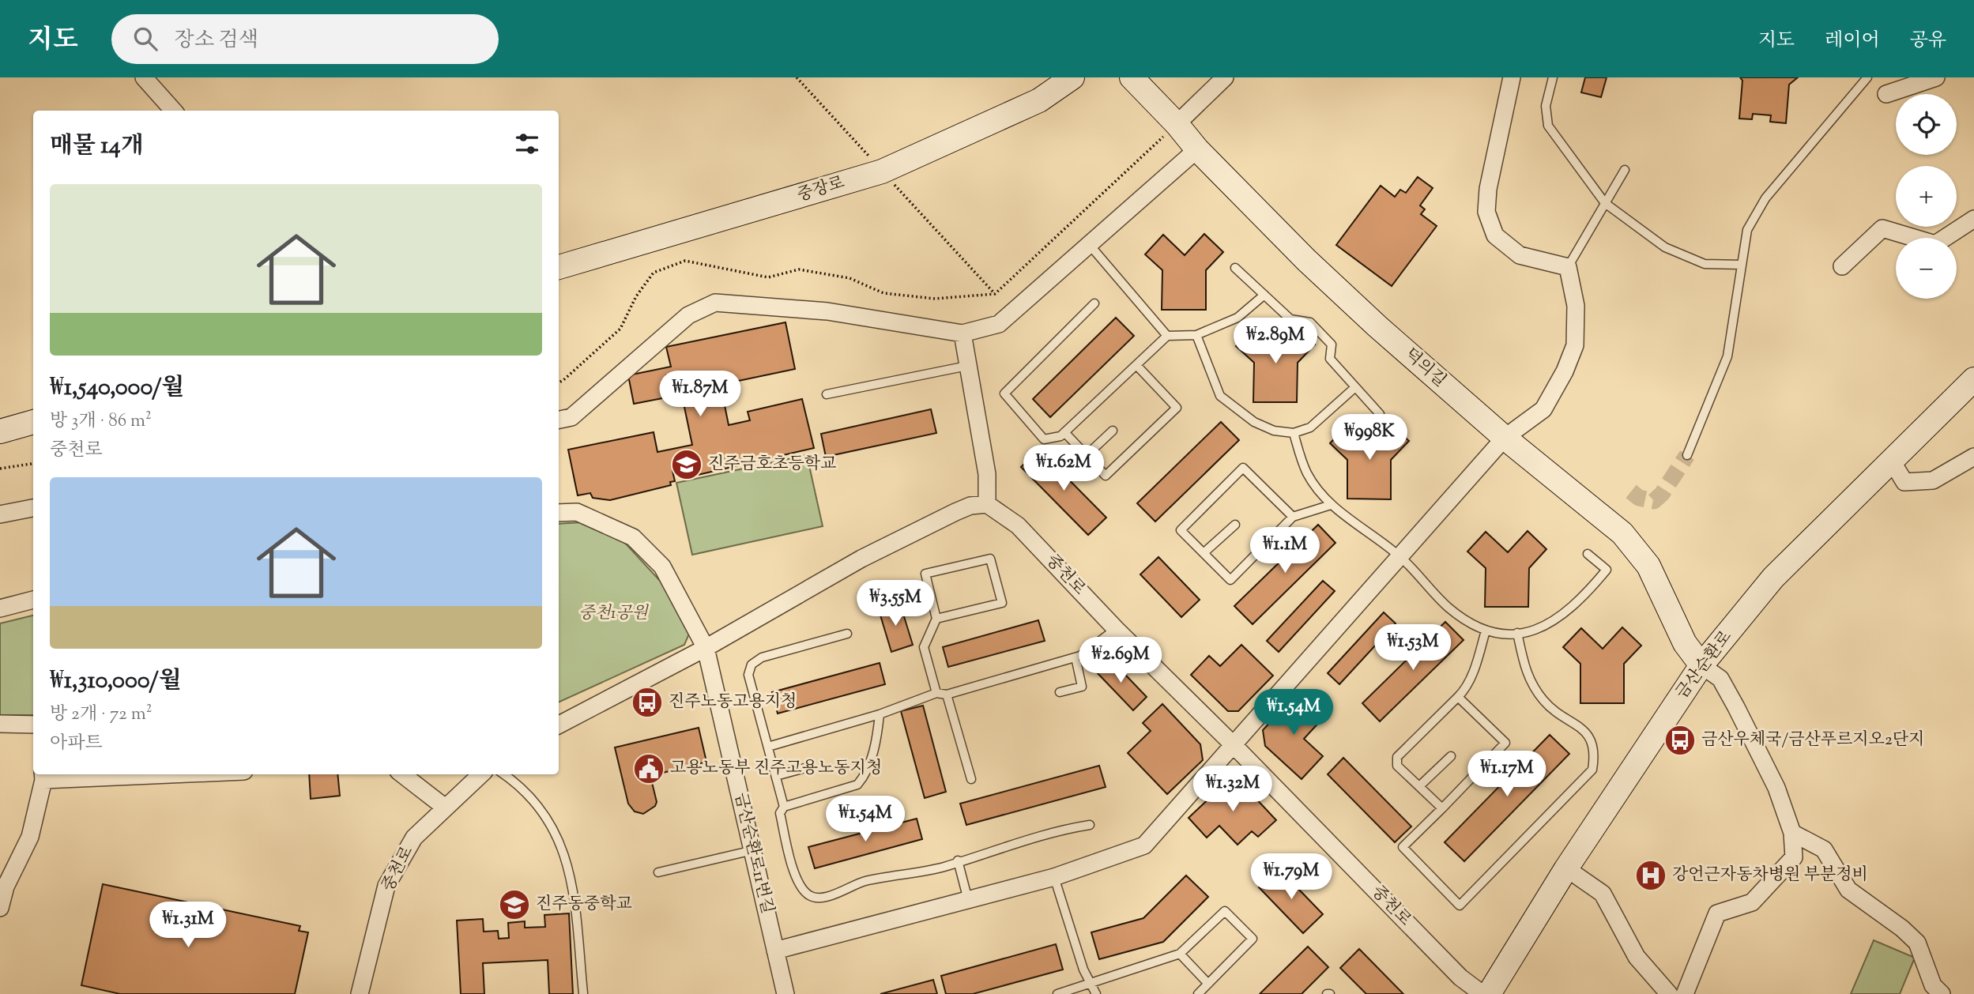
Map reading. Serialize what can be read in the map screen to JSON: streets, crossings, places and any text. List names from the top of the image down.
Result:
{
  "streets": {
    "street": [
      "중장로",
      "덕의길",
      "중천로",
      "금산순환로",
      "금산순환로11번길"
    ]
  },
  "crossings": [
    ["덕의길", "금산순환로"]
  ],
  "parks": ["중천1공원"],
  "places": {
    "school or university": ["진주금호초등학교", "진주동중학교"],
    "bus stop": ["진주노동고용지청", "금산우체국/금산푸르지오2단지"],
    "public building": ["고용노동부 진주고용노동지청"],
    "hospital": ["강언근자동차병원 부분정비"]
  },
  "page": {
    "header": "지도",
    "search": "장소 검색",
    "nav": ["지도", "레이어", "공유"],
    "map_buttons": ["+", "−"],
    "heading": "매물 14개",
    "list": [
      {
        "name": "₩1,540,000/월",
        "note": "방 3개 · 86 m² · 중천로"
      },
      {
        "name": "₩1,310,000/월",
        "note": "방 2개 · 72 m² · 아파트"
      }
    ],
    "price": [
      "₩2.89M",
      "₩1.87M",
      "₩998K",
      "₩1.62M",
      "₩1.1M",
      "₩3.55M",
      "₩1.53M",
      "₩2.69M",
      "₩1.54M",
      "₩1.17M",
      "₩1.32M",
      "₩1.54M",
      "₩1.79M",
      "₩1.31M"
    ]
  }
}
